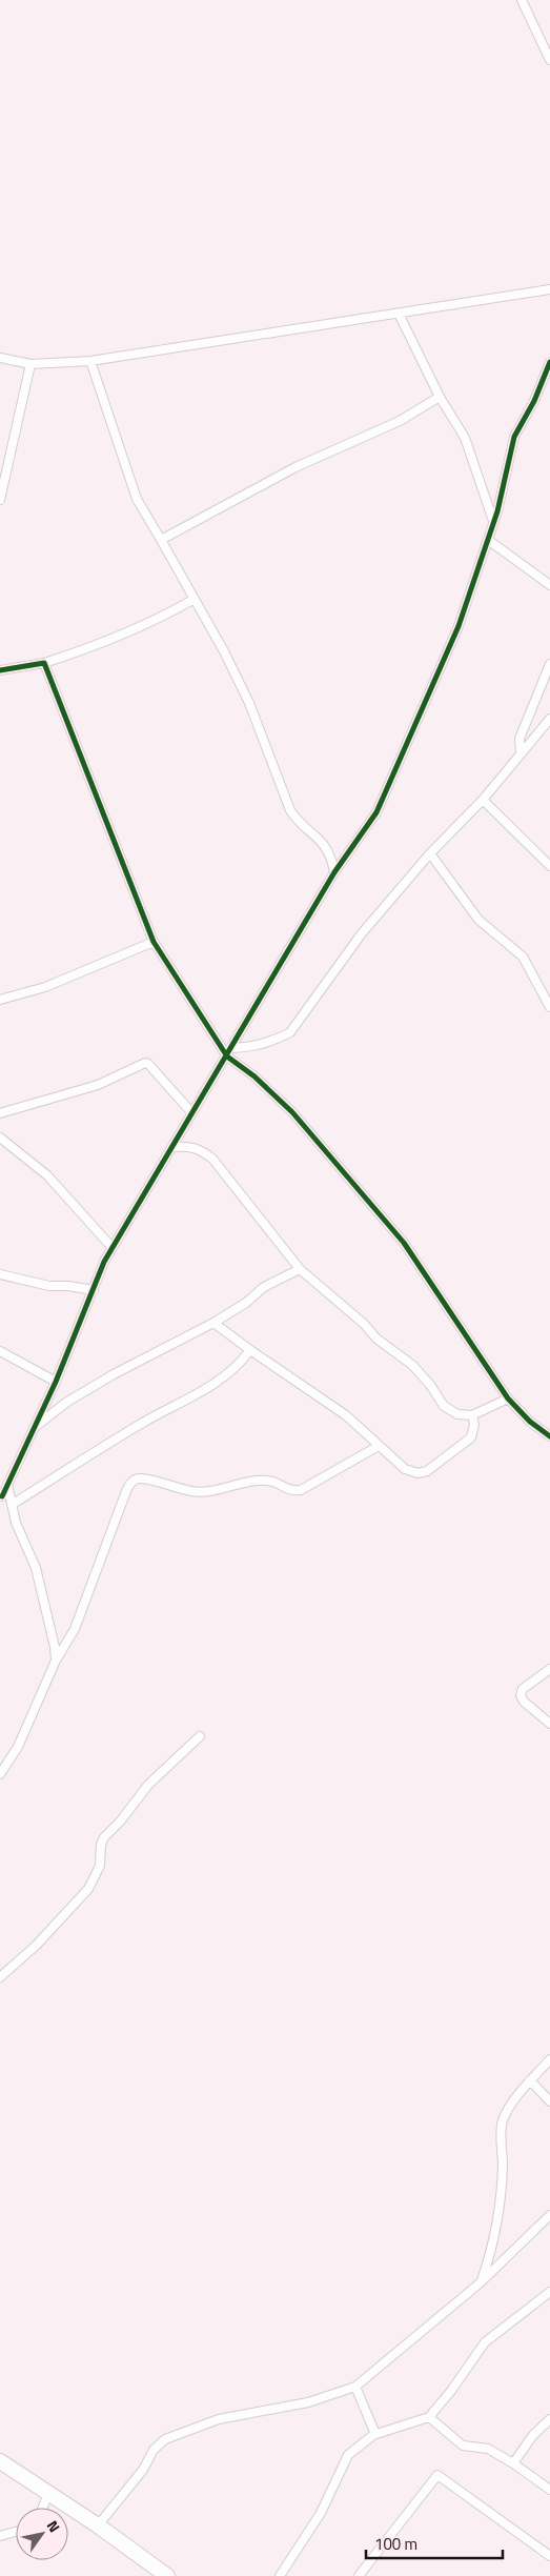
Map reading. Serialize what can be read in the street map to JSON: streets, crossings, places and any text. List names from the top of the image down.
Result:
{
  "scale_bar": "100 m",
  "north": "top right"
}
